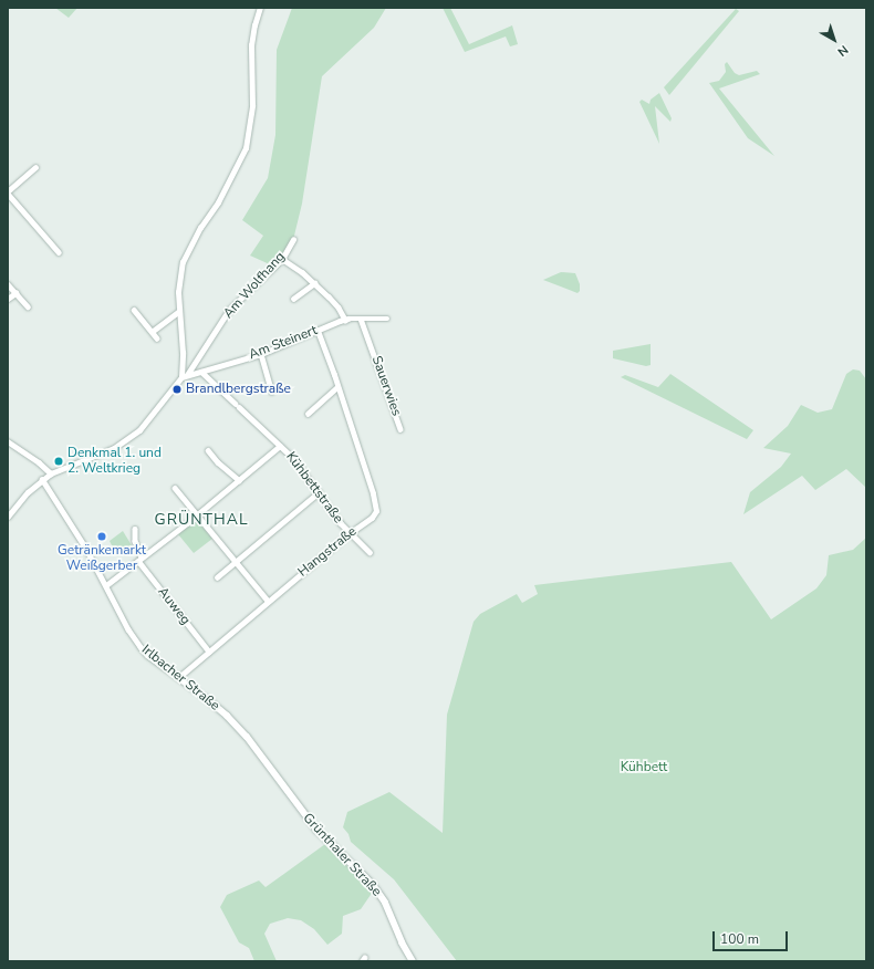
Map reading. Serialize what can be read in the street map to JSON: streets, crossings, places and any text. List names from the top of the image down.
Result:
{
  "streets": {
    "street": [
      "Am Wolfhang",
      "Am Steinert",
      "Sauerwies",
      "Kühbettstraße",
      "Hangstraße",
      "Auweg",
      "Irlbacher Straße",
      "Grünthaler Straße"
    ]
  },
  "crossings": [
    ["Am Wolfhang", "Am Steinert"],
    ["Am Steinert", "Sauerwies"],
    ["Am Steinert", "Kühbettstraße"],
    ["Am Steinert", "Hangstraße"],
    ["Kühbettstraße", "Hangstraße"],
    ["Hangstraße", "Auweg"],
    ["Hangstraße", "Irlbacher Straße"],
    ["Irlbacher Straße", "Grünthaler Straße"]
  ],
  "districts": ["GRÜNTHAL"],
  "parks": ["Kühbett"],
  "places": ["Brandlbergstraße", "Denkmal 1. und 2. Weltkrieg", "Getränkemarkt Weißgerber"],
  "scale_bar": "100 m",
  "north": "bottom right"
}
